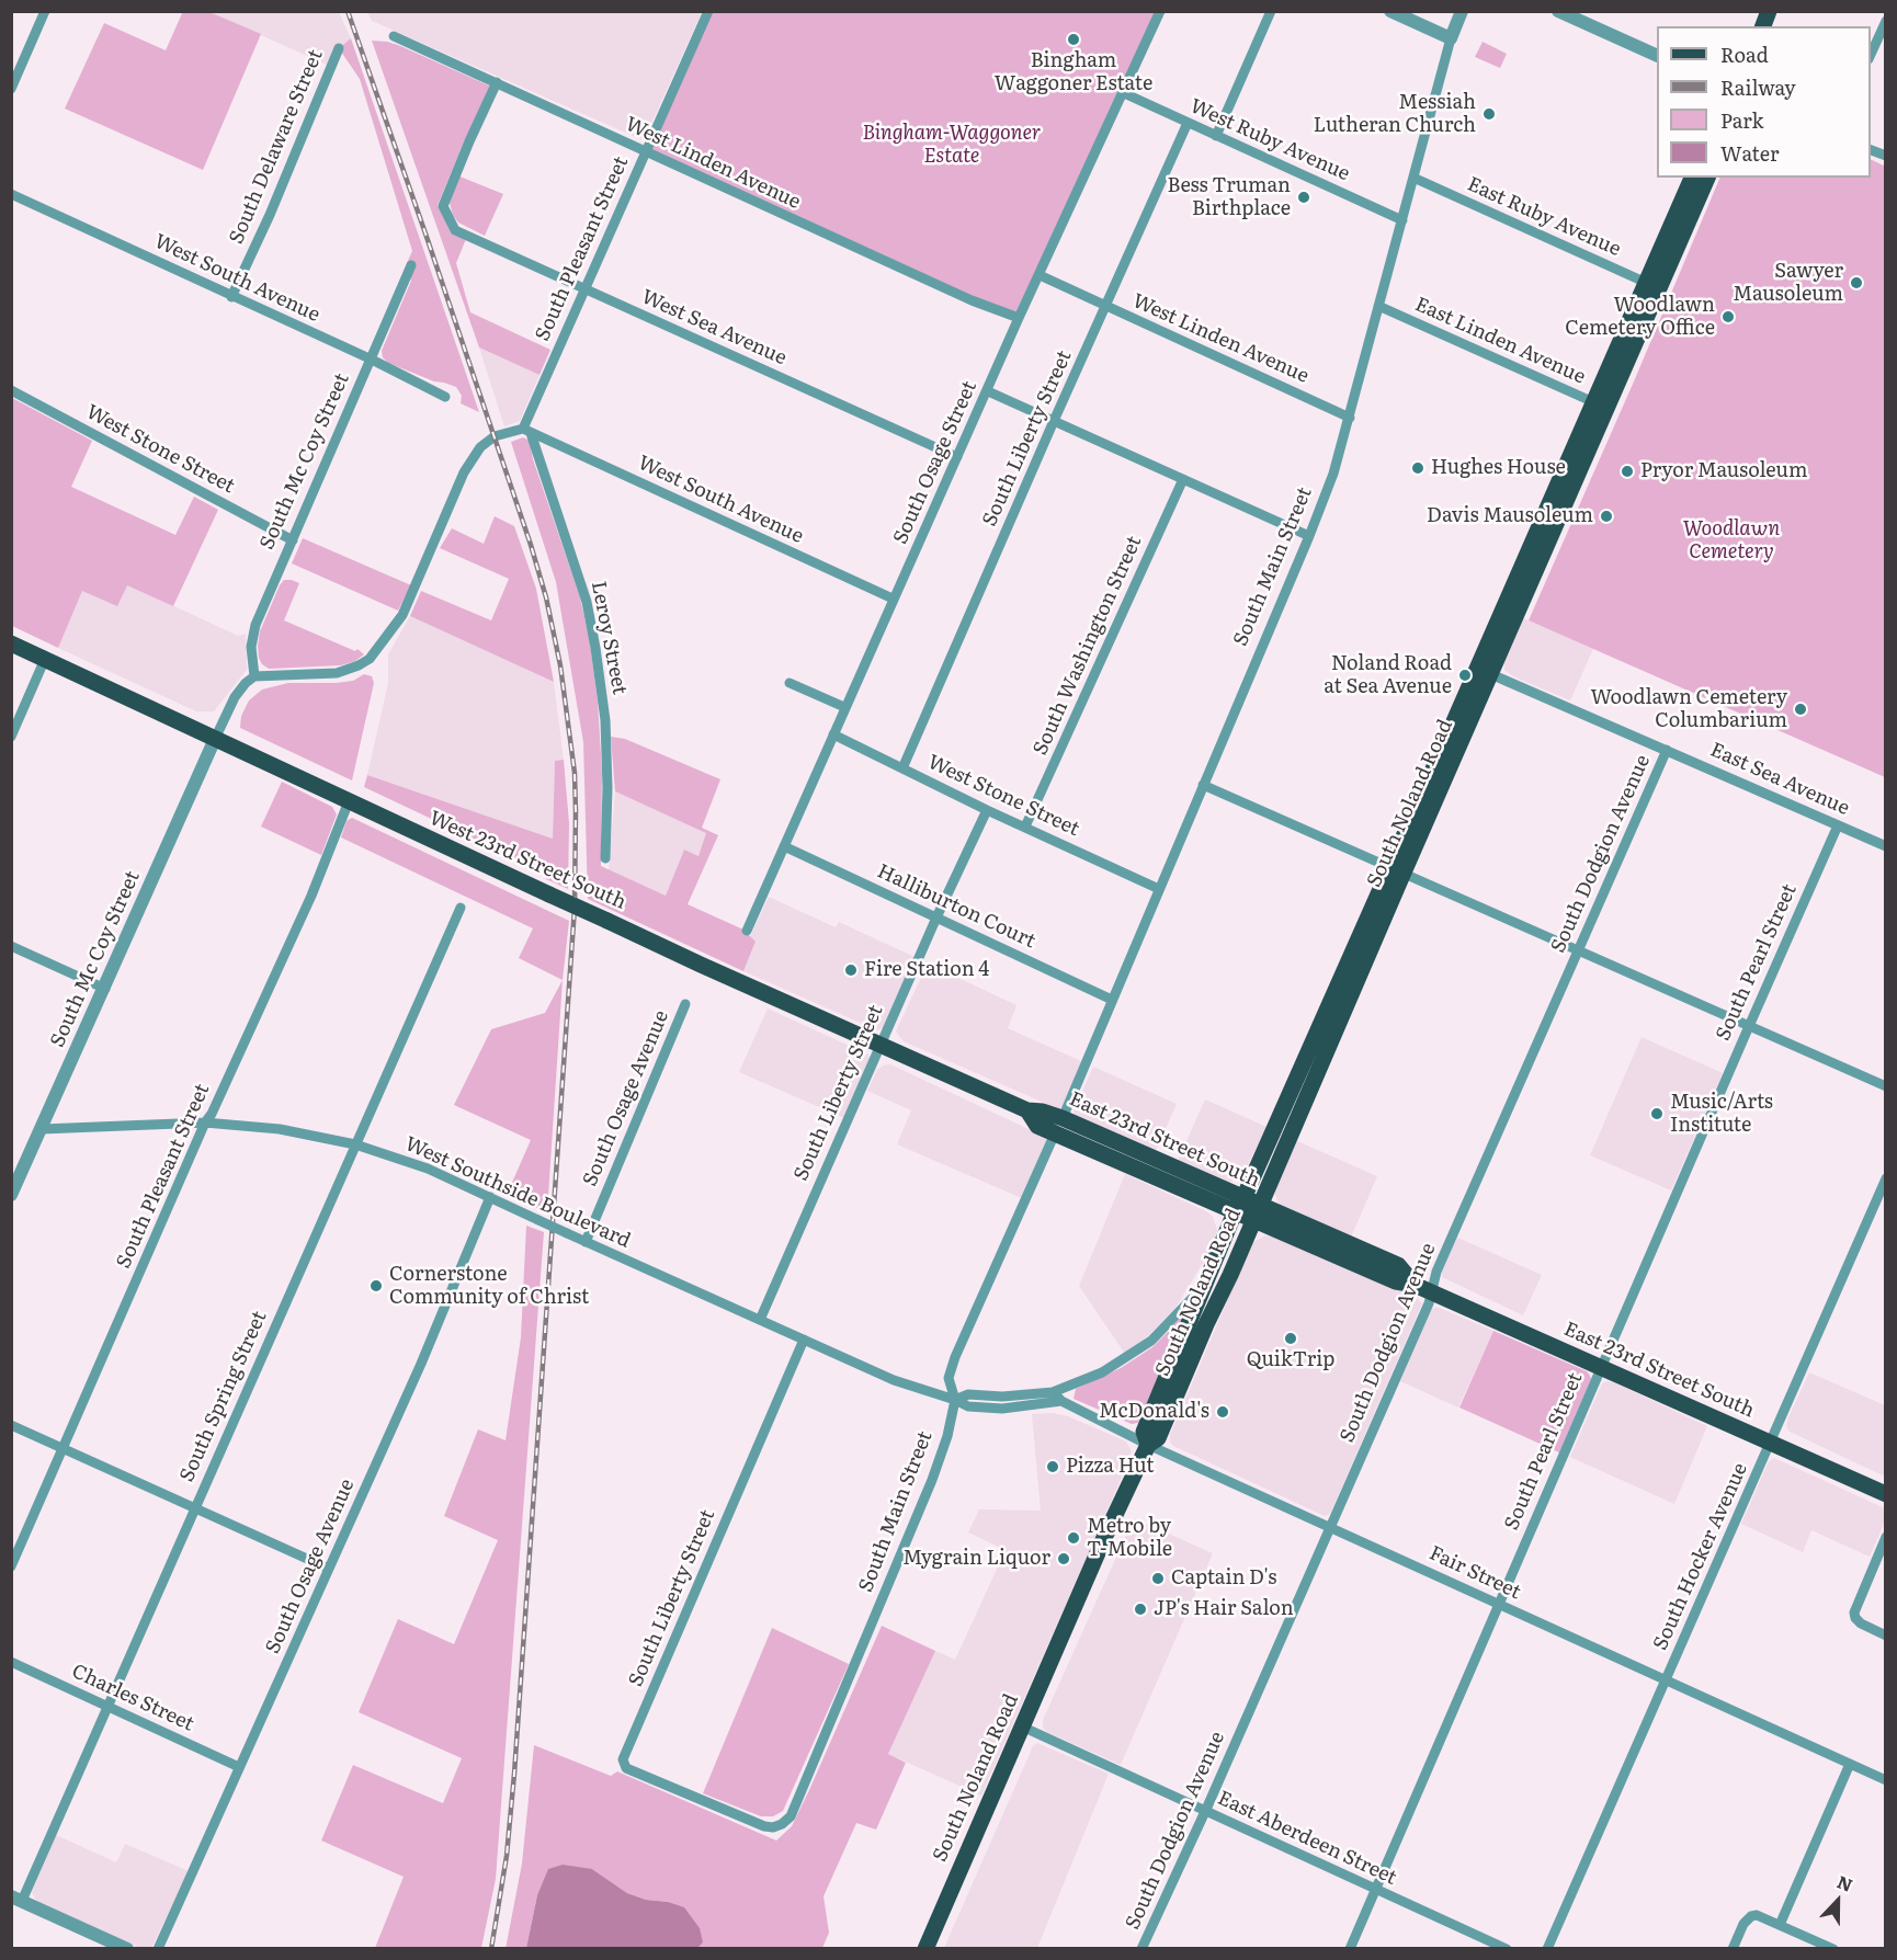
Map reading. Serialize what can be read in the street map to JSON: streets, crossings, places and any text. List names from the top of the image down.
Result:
{
  "streets": {
    "main road": ["South Noland Road", "West 23rd Street South", "East 23rd Street South"],
    "street": [
      "West Ruby Avenue",
      "South Delaware Street",
      "West Linden Avenue",
      "East Ruby Avenue",
      "South Pleasant Street",
      "West South Avenue",
      "West Sea Avenue",
      "East Linden Avenue",
      "South Liberty Street",
      "West Stone Street",
      "South Mc Coy Street",
      "South Osage Street",
      "South Main Street",
      "Leroy Street",
      "South Washington Street",
      "East Sea Avenue",
      "South Dodgion Avenue",
      "Halliburton Court",
      "South Pearl Street",
      "South Osage Avenue",
      "West Southside Boulevard",
      "South Spring Street",
      "South Hocker Avenue",
      "Fair Street",
      "Charles Street",
      "East Aberdeen Street"
    ]
  },
  "crossings": [
    ["West Ruby Avenue", "South Liberty Street"],
    ["West Ruby Avenue", "South Osage Street"],
    ["West Ruby Avenue", "South Main Street"],
    ["South Delaware Street", "West South Avenue"],
    ["West Linden Avenue", "South Pleasant Street"],
    ["West Linden Avenue", "West Sea Avenue"],
    ["West Linden Avenue", "South Liberty Street"],
    ["West Linden Avenue", "South Osage Street"],
    ["West Linden Avenue", "South Main Street"],
    ["East Ruby Avenue", "South Main Street"],
    ["East Ruby Avenue", "South Noland Road"],
    ["South Pleasant Street", "West South Avenue"],
    ["South Pleasant Street", "West Sea Avenue"],
    ["South Pleasant Street", "Leroy Street"],
    ["South Pleasant Street", "West 23rd Street South"],
    ["South Pleasant Street", "West Southside Boulevard"],
    ["West South Avenue", "South Mc Coy Street"],
    ["West South Avenue", "South Osage Street"],
    ["West South Avenue", "Leroy Street"],
    ["West Sea Avenue", "South Osage Street"],
    ["East Linden Avenue", "South Main Street"],
    ["East Linden Avenue", "South Noland Road"],
    ["South Liberty Street", "West Stone Street"],
    ["South Liberty Street", "South Main Street"],
    ["South Liberty Street", "West 23rd Street South"],
    ["South Liberty Street", "Halliburton Court"],
    ["South Liberty Street", "West Southside Boulevard"],
    ["West Stone Street", "South Mc Coy Street"],
    ["West Stone Street", "South Osage Street"],
    ["West Stone Street", "South Main Street"],
    ["West Stone Street", "South Washington Street"],
    ["South Mc Coy Street", "West 23rd Street South"],
    ["South Mc Coy Street", "West Southside Boulevard"],
    ["South Osage Street", "Halliburton Court"],
    ["South Main Street", "Halliburton Court"],
    ["South Main Street", "East 23rd Street South"],
    ["South Main Street", "West Southside Boulevard"],
    ["East Sea Avenue", "South Noland Road"],
    ["East Sea Avenue", "South Dodgion Avenue"],
    ["East Sea Avenue", "South Pearl Street"],
    ["South Noland Road", "East 23rd Street South"],
    ["South Noland Road", "Fair Street"],
    ["South Noland Road", "East Aberdeen Street"],
    ["South Dodgion Avenue", "East 23rd Street South"],
    ["South Dodgion Avenue", "Fair Street"],
    ["South Dodgion Avenue", "East Aberdeen Street"],
    ["West 23rd Street South", "East 23rd Street South"],
    ["South Pearl Street", "East 23rd Street South"],
    ["South Pearl Street", "Fair Street"],
    ["South Pearl Street", "East Aberdeen Street"],
    ["South Osage Avenue", "West Southside Boulevard"],
    ["South Osage Avenue", "Charles Street"],
    ["East 23rd Street South", "South Hocker Avenue"],
    ["West Southside Boulevard", "South Spring Street"],
    ["West Southside Boulevard", "Fair Street"],
    ["South Spring Street", "Charles Street"],
    ["South Hocker Avenue", "Fair Street"]
  ],
  "parks": ["Bingham-Waggoner Estate", "Woodlawn Cemetery"],
  "places": [
    "Bingham Waggoner Estate",
    "Messiah Lutheran Church",
    "Bess Truman Birthplace",
    "Sawyer Mausoleum",
    "Woodlawn Cemetery Office",
    "Hughes House",
    "Pryor Mausoleum",
    "Davis Mausoleum",
    "Noland Road at Sea Avenue",
    "Woodlawn Cemetery Columbarium",
    "Fire Station 4",
    "Music/Arts Institute",
    "Cornerstone Community of Christ",
    "QuikTrip",
    "McDonald's",
    "Pizza Hut",
    "Metro by T-Mobile",
    "Mygrain Liquor",
    "Captain D's",
    "JP's Hair Salon"
  ],
  "legend": [
    "Road",
    "Railway",
    "Park",
    "Water"
  ],
  "north": "top"
}
